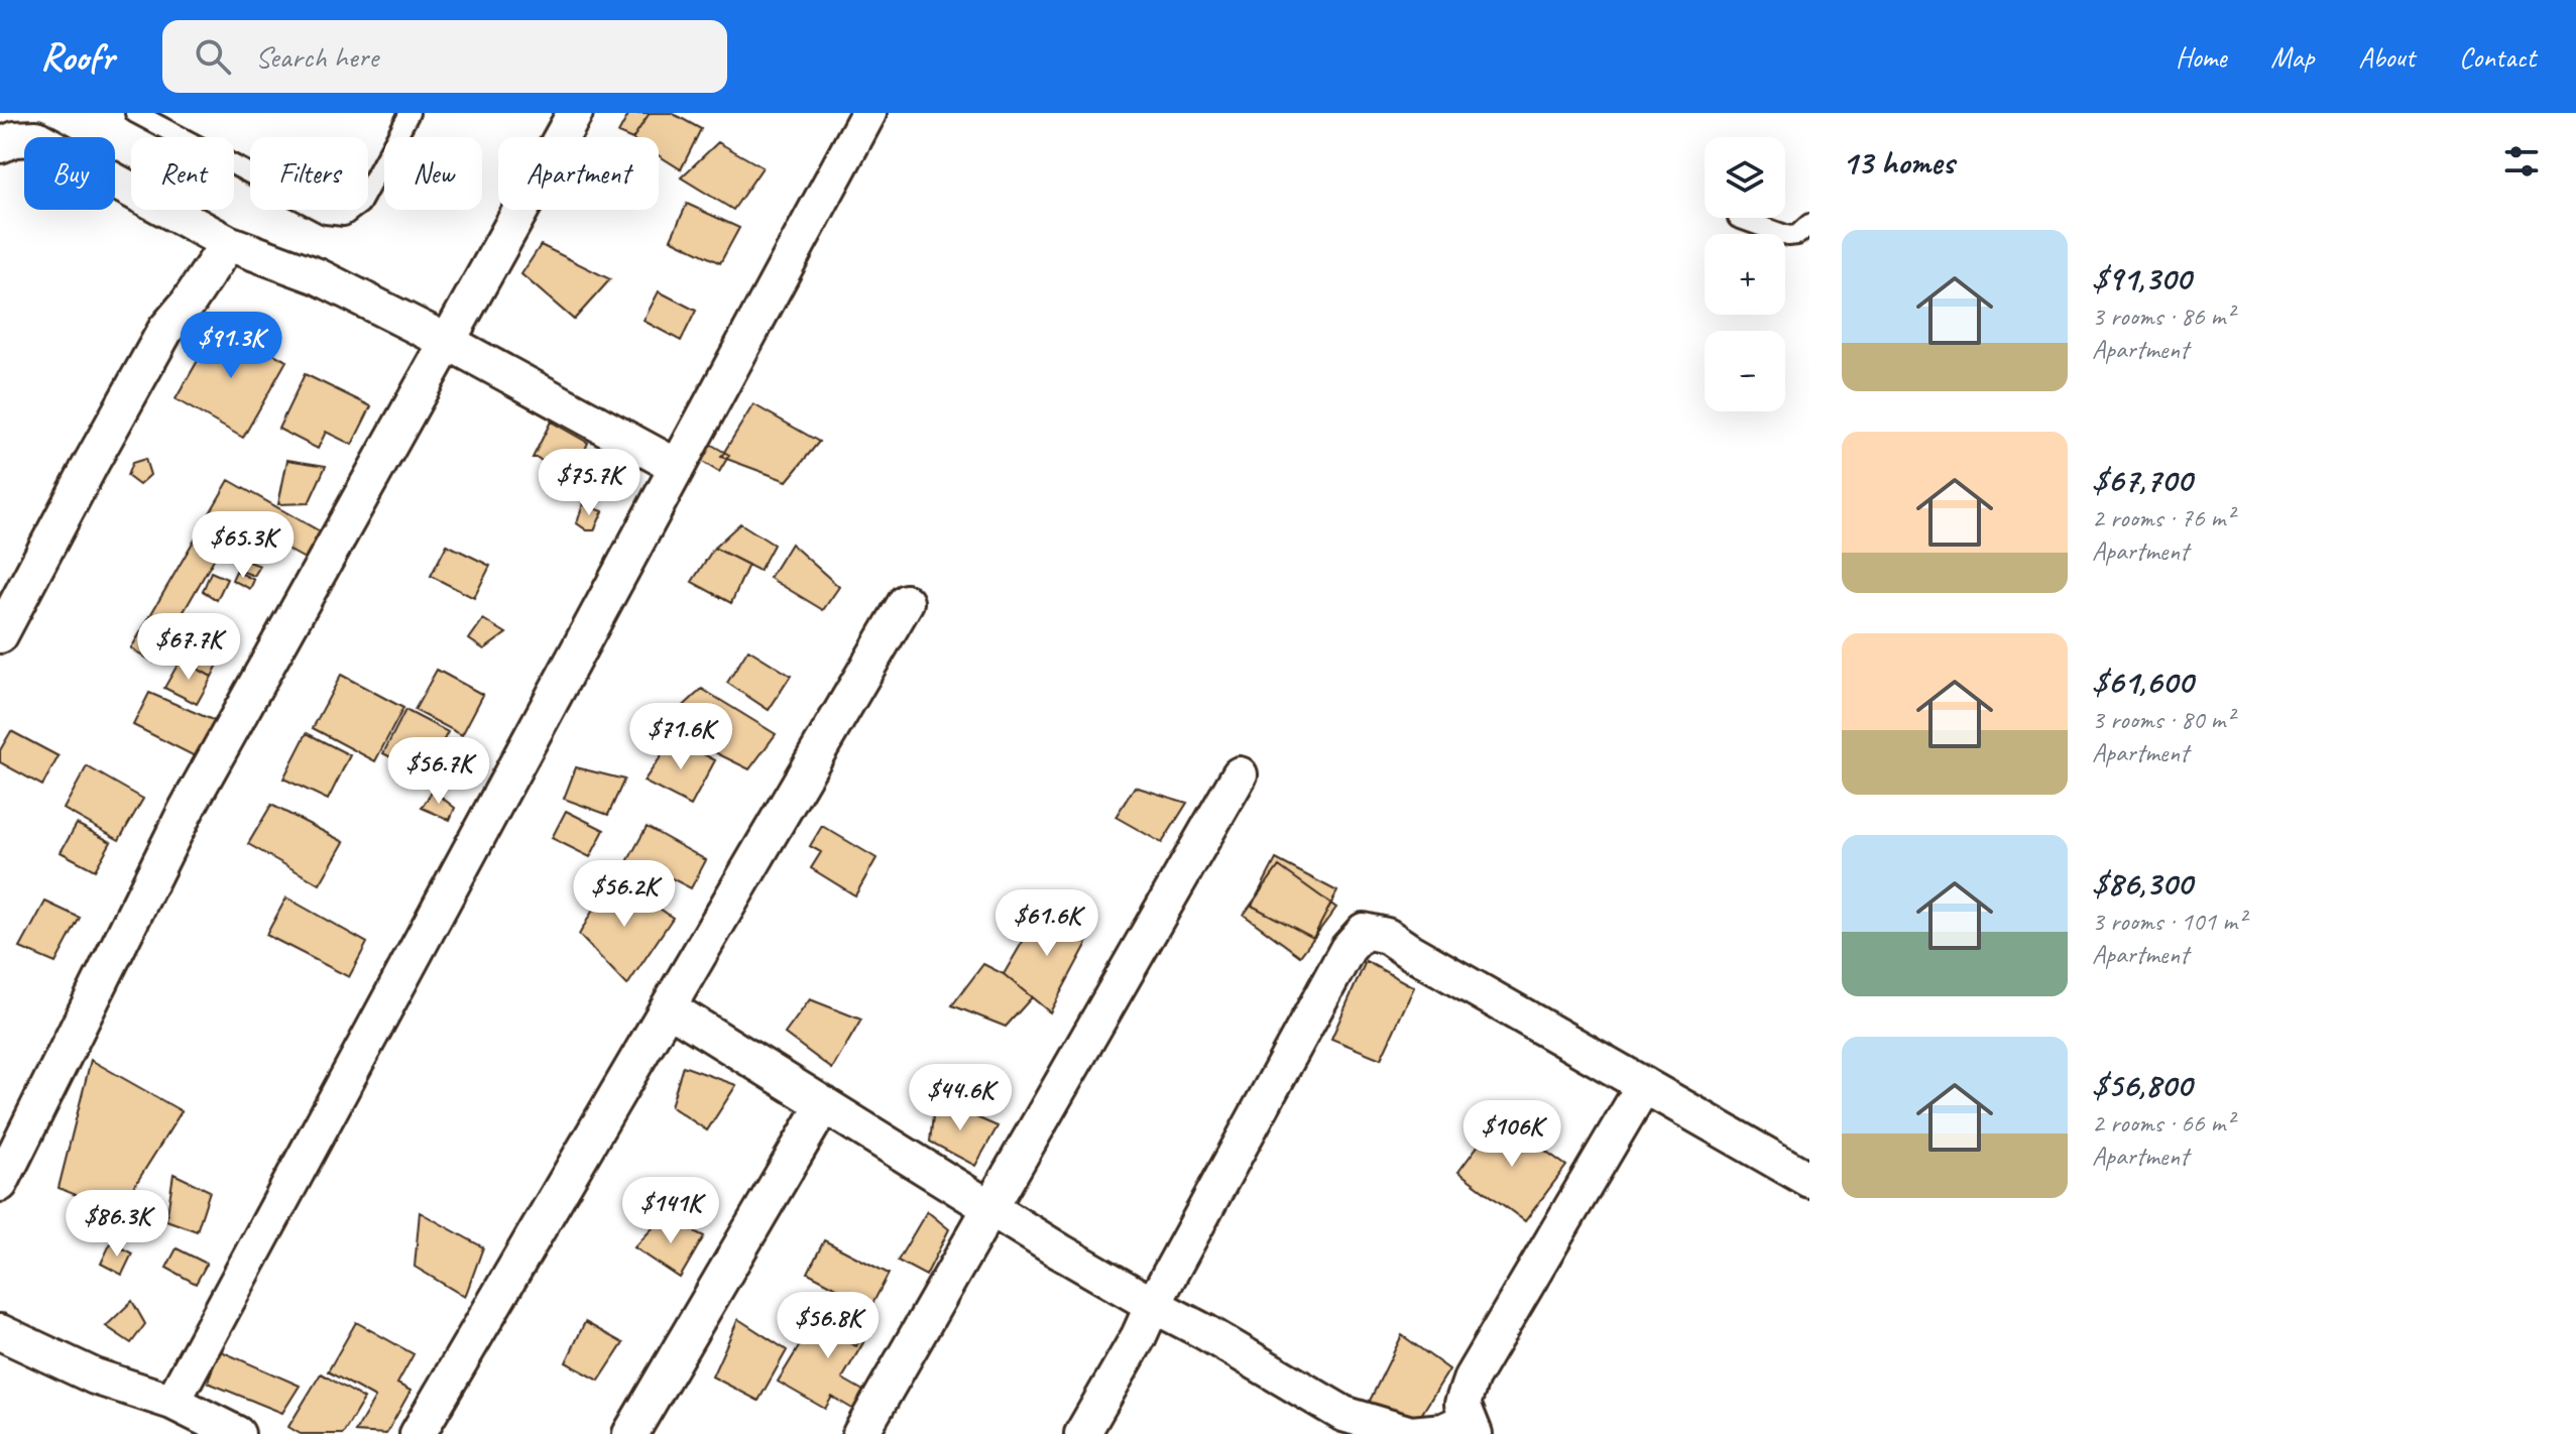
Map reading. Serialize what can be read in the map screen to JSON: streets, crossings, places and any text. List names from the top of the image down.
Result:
{
  "page": {
    "header": "Roofr",
    "search": "Search here",
    "nav": [
      "Home",
      "Map",
      "About",
      "Contact"
    ],
    "heading": "13 homes",
    "map_buttons": ["+", "−"],
    "chip": [
      "Buy",
      "Rent",
      "Filters",
      "New",
      "Apartment"
    ],
    "list": [
      {
        "name": "$91,300",
        "note": "3 rooms · 86 m² · Apartment"
      },
      {
        "name": "$67,700",
        "note": "2 rooms · 76 m² · Apartment"
      },
      {
        "name": "$61,600",
        "note": "3 rooms · 80 m² · Apartment"
      },
      {
        "name": "$86,300",
        "note": "3 rooms · 101 m² · Apartment"
      },
      {
        "name": "$56,800",
        "note": "2 rooms · 66 m² · Apartment"
      }
    ],
    "price": [
      "$91.3K",
      "$75.7K",
      "$65.3K",
      "$67.7K",
      "$71.6K",
      "$56.7K",
      "$56.2K",
      "$61.6K",
      "$44.6K",
      "$106K",
      "$141K",
      "$86.3K",
      "$56.8K"
    ]
  }
}
